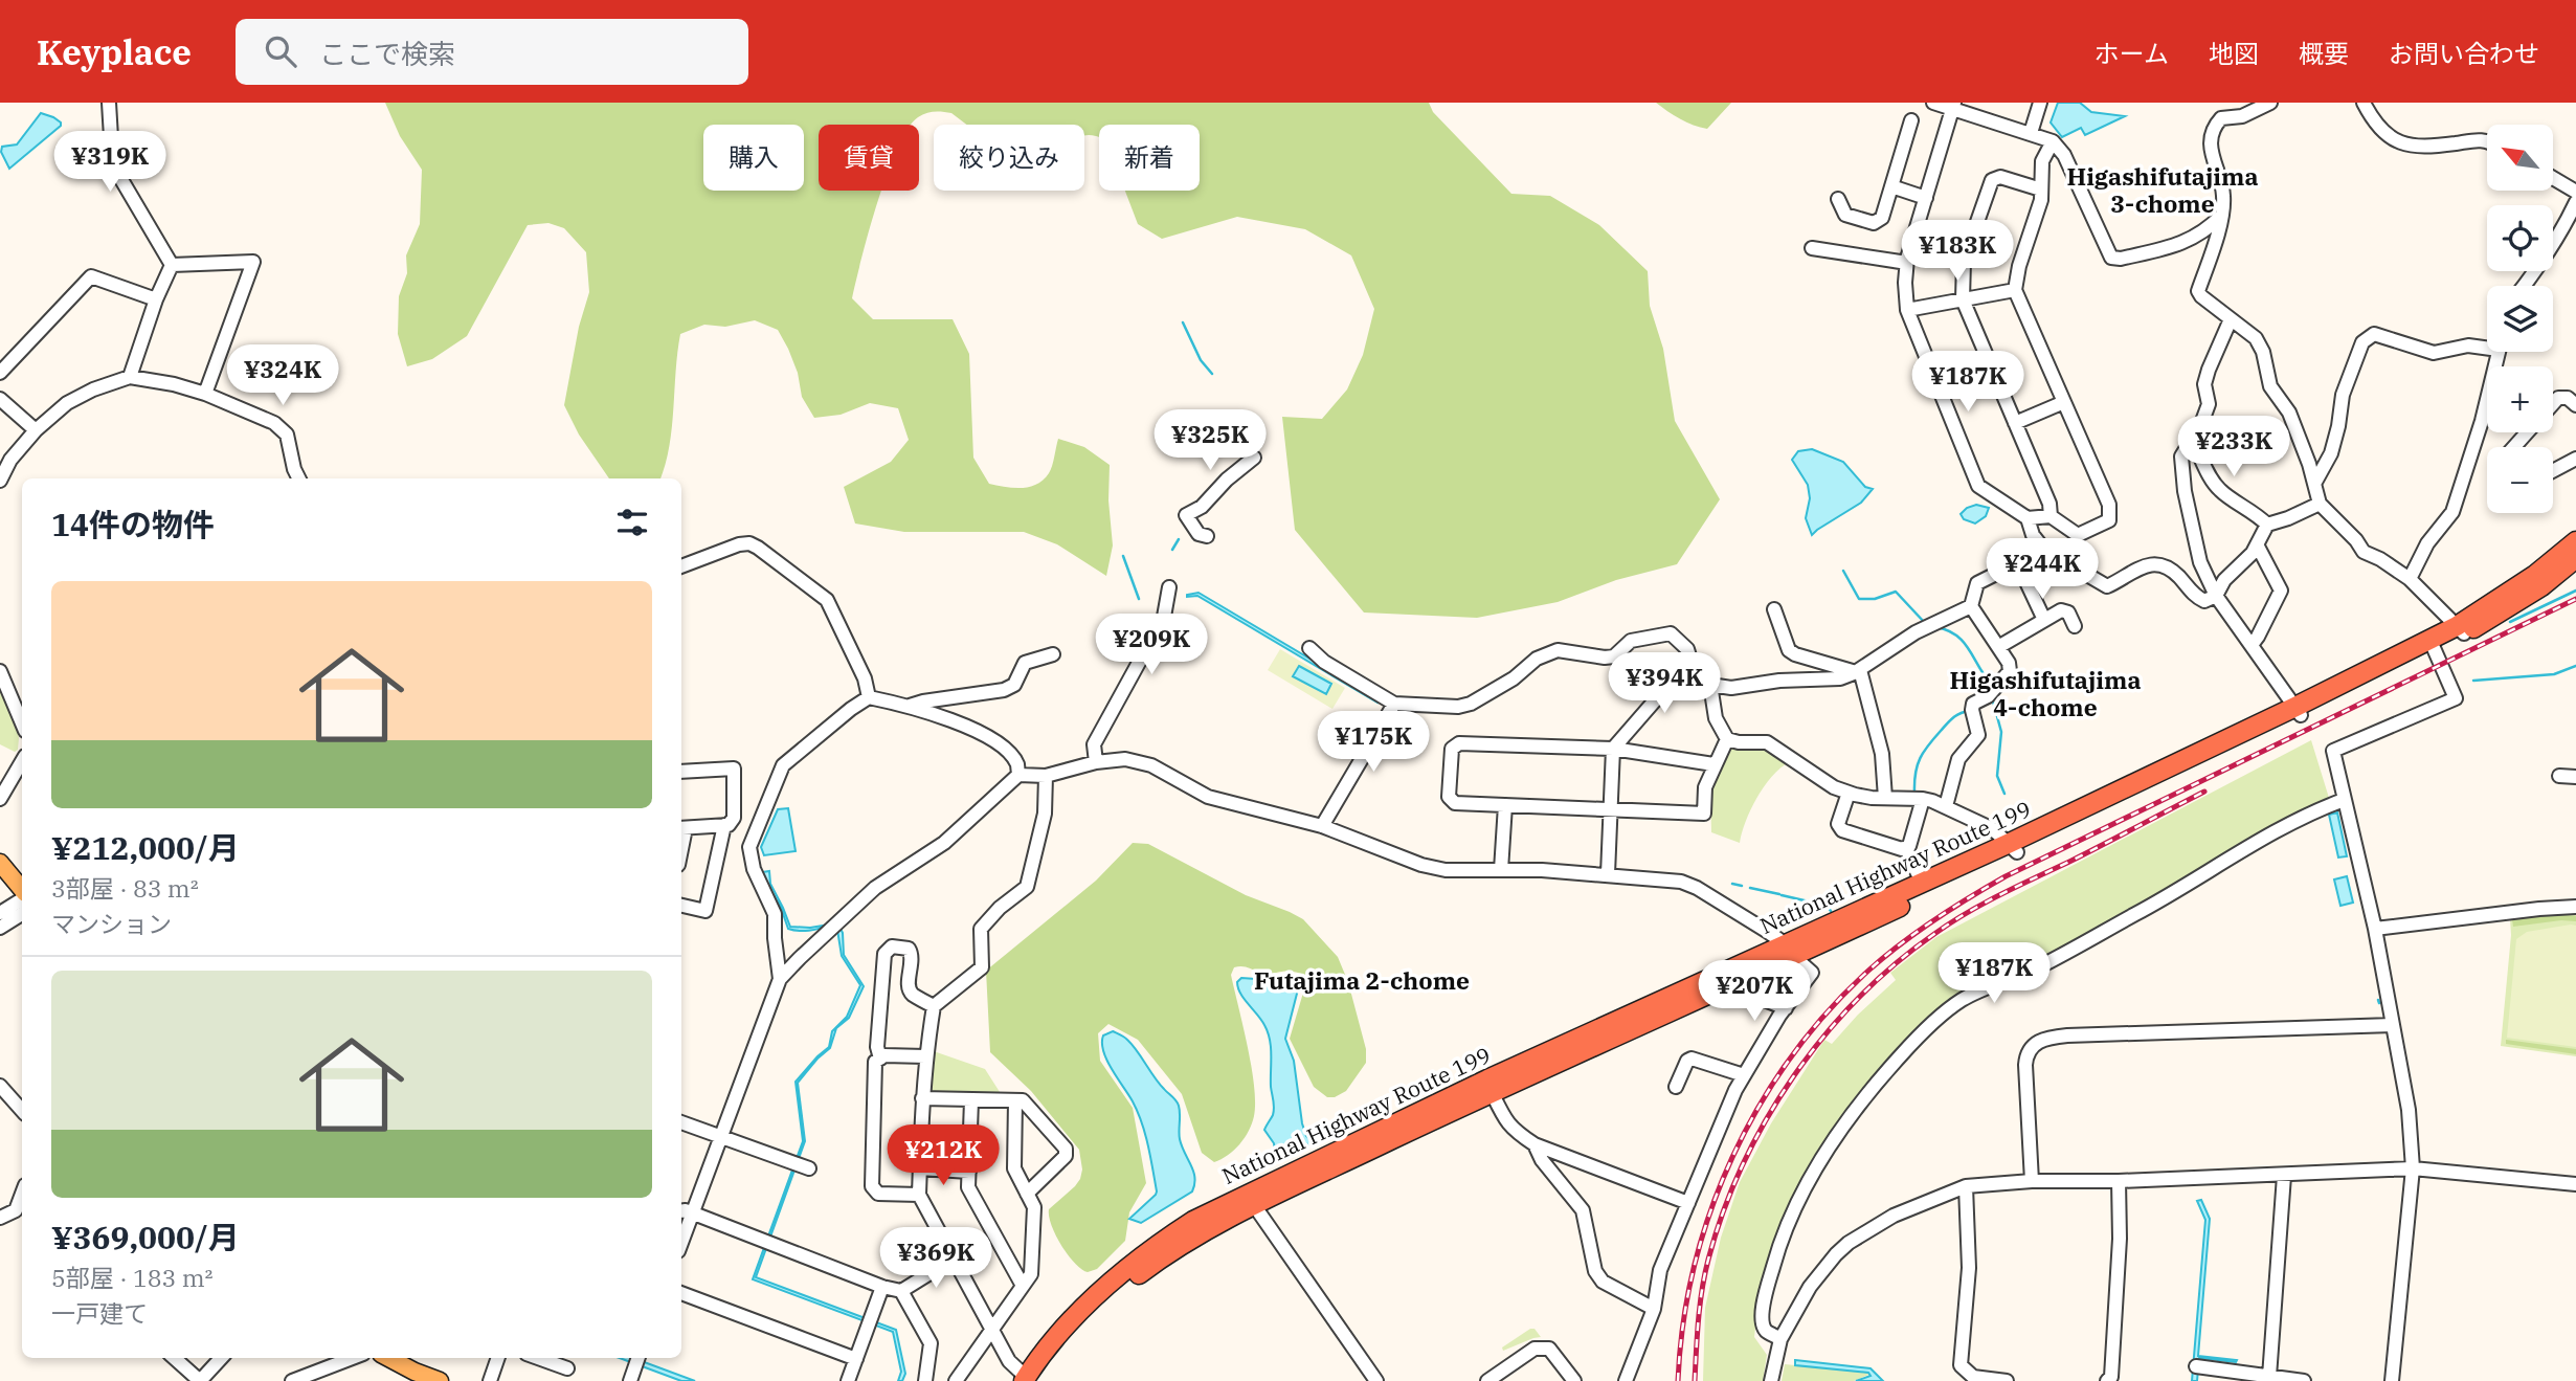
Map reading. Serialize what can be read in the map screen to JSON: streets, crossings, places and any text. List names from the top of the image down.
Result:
{
  "streets": {
    "highway": ["National Highway Route 199"]
  },
  "districts": ["Higashifutajima 3-chome", "Higashifutajima 4-chome", "Futajima 2-chome"],
  "north": "top left",
  "page": {
    "header": "Keyplace",
    "search": "ここで検索",
    "nav": [
      "ホーム",
      "地図",
      "概要",
      "お問い合わせ"
    ],
    "map_buttons": ["+", "−"],
    "chip": [
      "購入",
      "賃貸",
      "絞り込み",
      "新着"
    ],
    "price": [
      "¥319K",
      "¥183K",
      "¥324K",
      "¥187K",
      "¥325K",
      "¥233K",
      "¥244K",
      "¥209K",
      "¥394K",
      "¥175K",
      "¥187K",
      "¥207K",
      "¥212K",
      "¥369K"
    ],
    "heading": "14件の物件",
    "list": [
      {
        "name": "¥212,000/月",
        "note": "3部屋 · 83 m² · マンション"
      },
      {
        "name": "¥369,000/月",
        "note": "5部屋 · 183 m² · 一戸建て"
      }
    ]
  }
}
